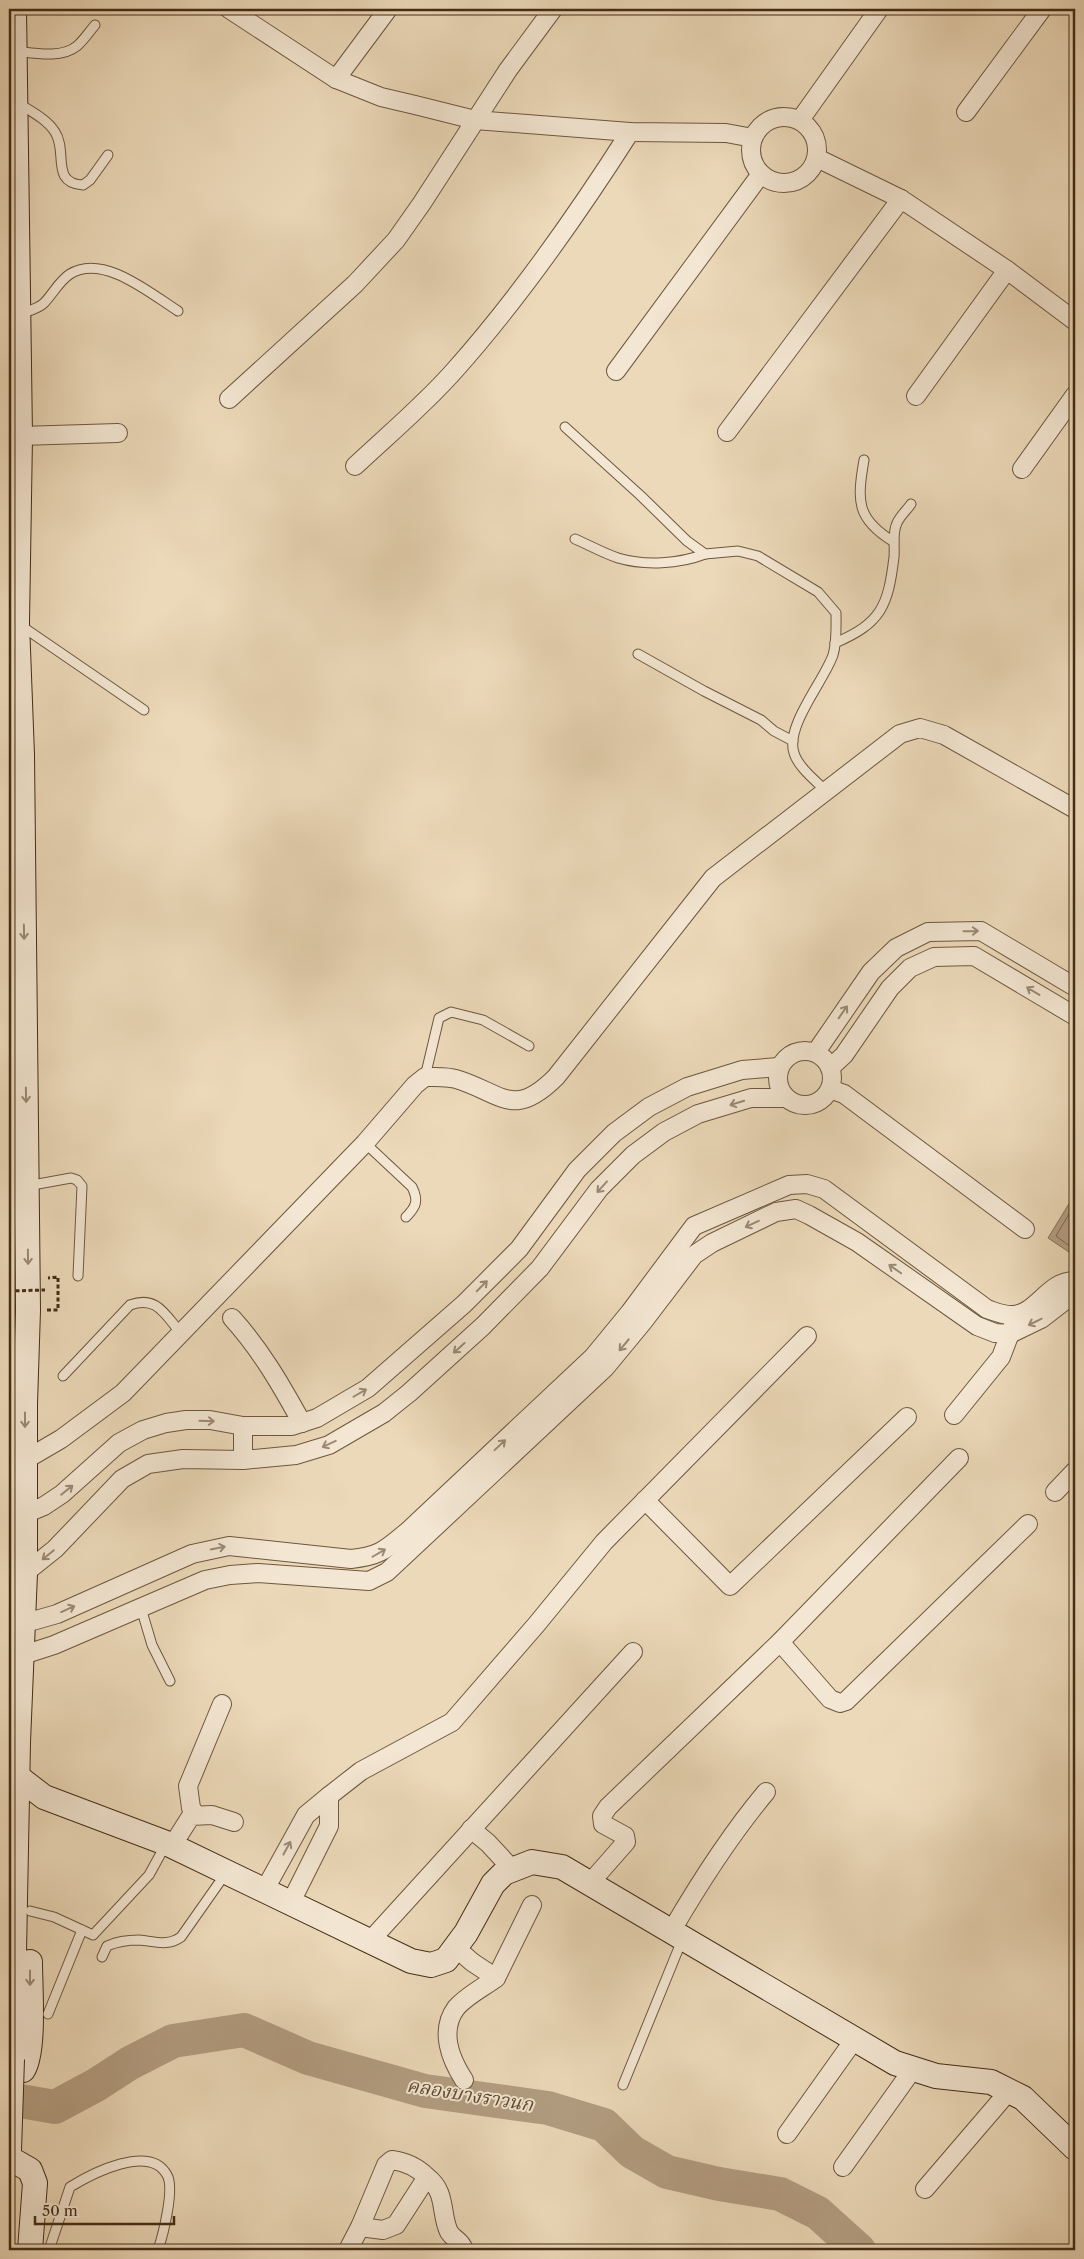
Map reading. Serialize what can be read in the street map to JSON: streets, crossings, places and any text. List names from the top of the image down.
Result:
{
  "water": ["คลองบางราวนก"],
  "scale_bar": "50 m"
}
